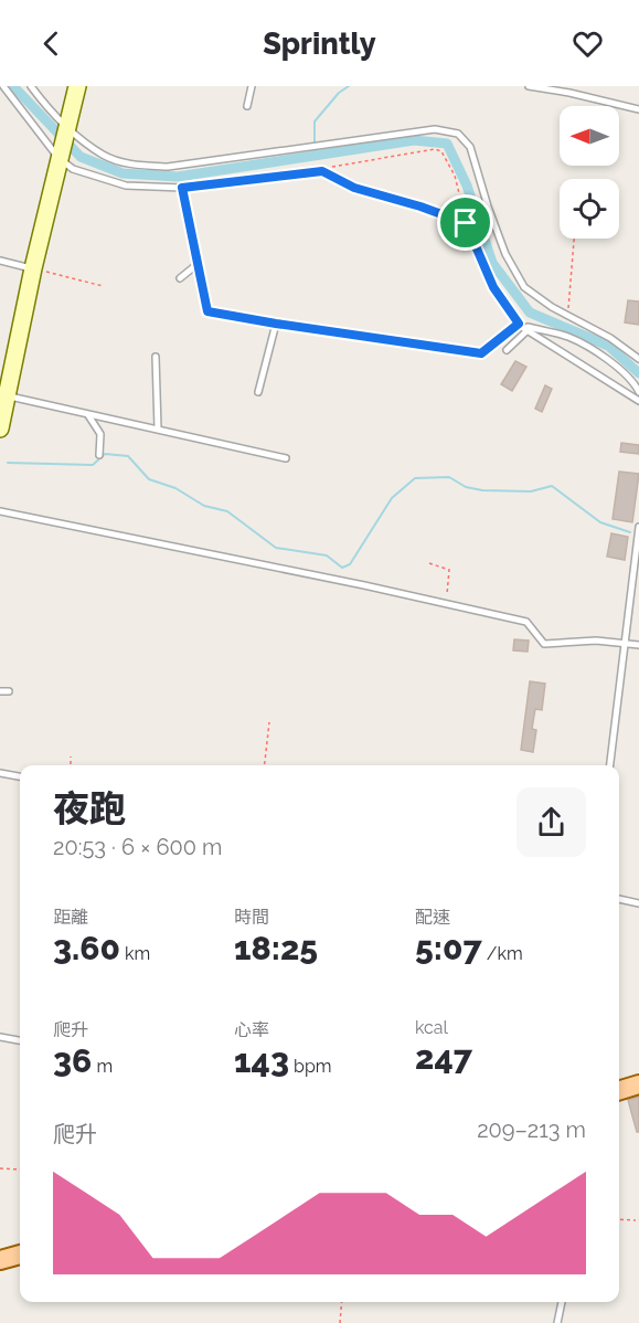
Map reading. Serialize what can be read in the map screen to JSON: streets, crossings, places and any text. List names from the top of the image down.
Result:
{
  "north": "left",
  "page": {
    "header": "Sprintly",
    "heading": ["夜跑", "20:53 · 6 × 600 m"],
    "stats": [
      ["距離", "3.60 km"],
      ["時間", "18:25"],
      ["配速", "5:07 /km"],
      ["爬升", "36 m"],
      ["心率", "143 bpm"],
      ["kcal", "247"]
    ],
    "chart": ["爬升", "209–213 m"]
  }
}
